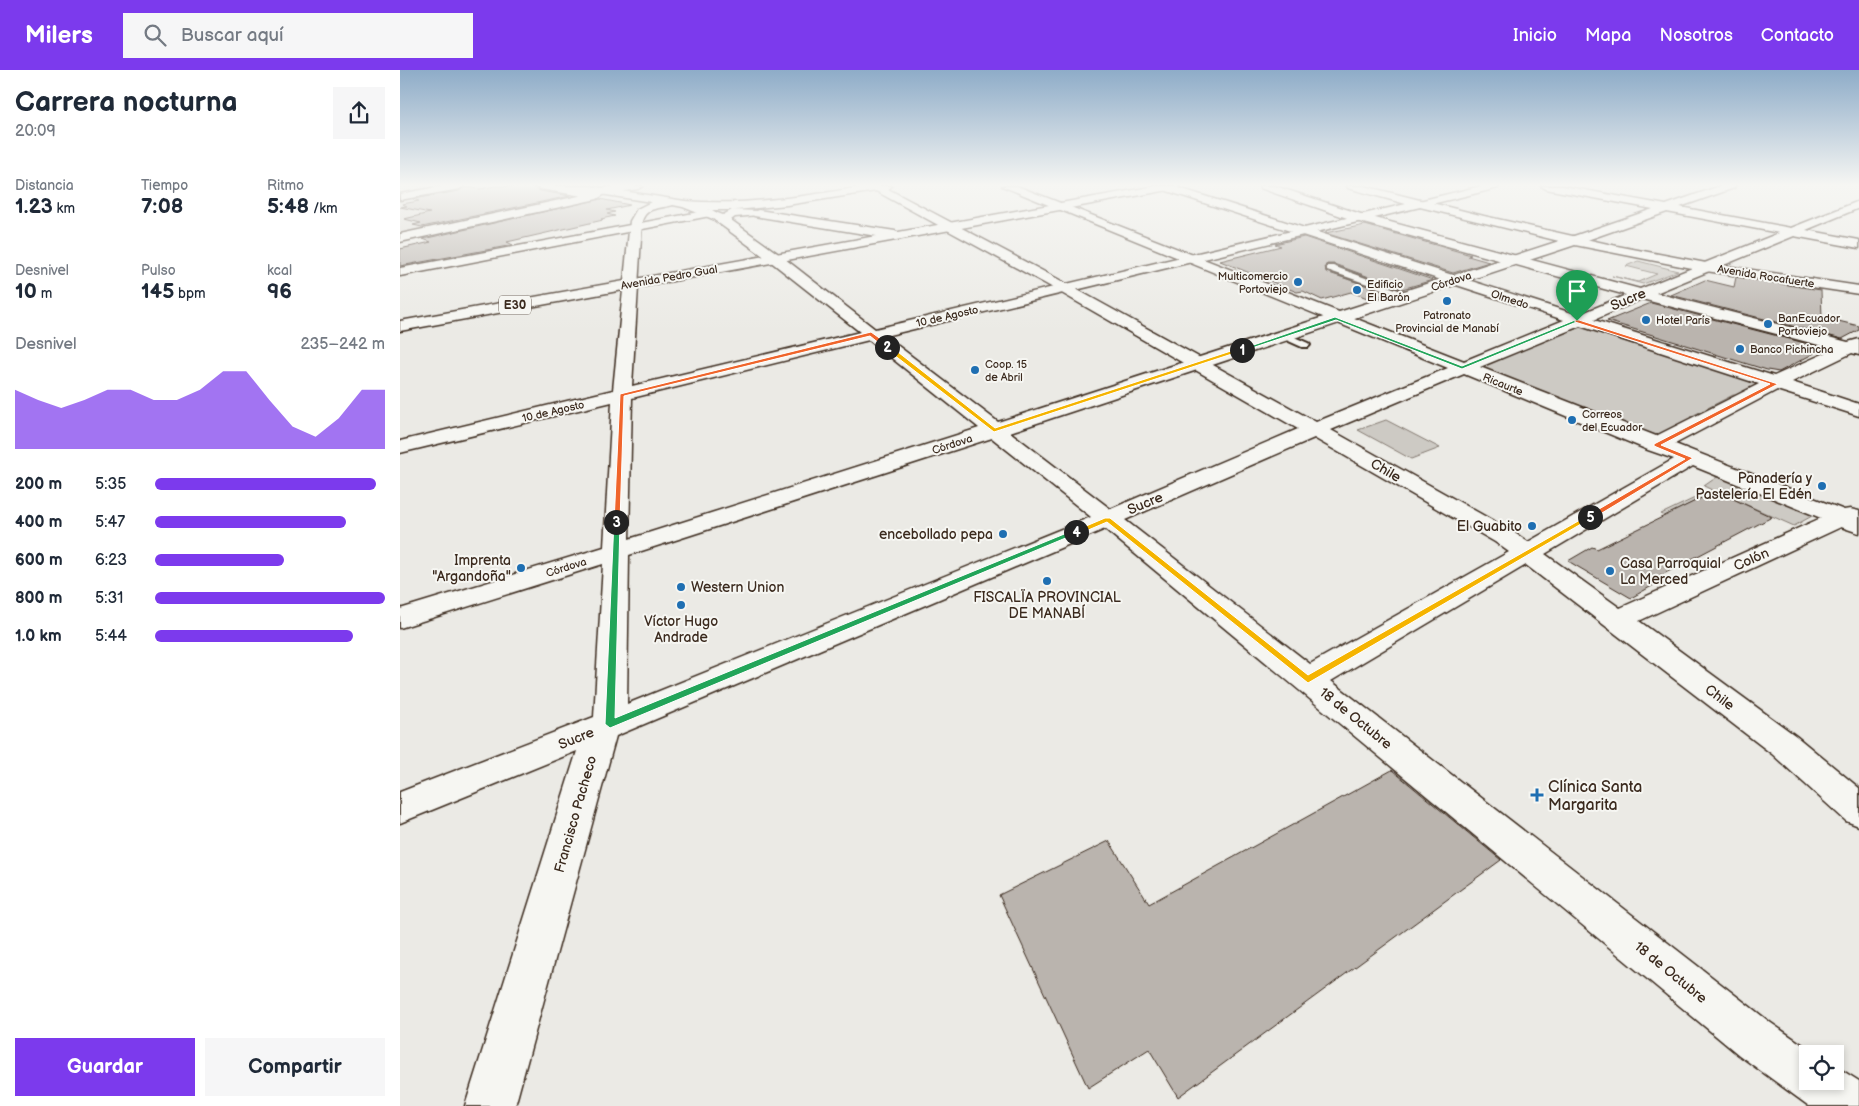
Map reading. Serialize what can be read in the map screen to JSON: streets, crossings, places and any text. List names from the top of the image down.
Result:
{
  "streets": {
    "main road": [
      "Avenida Rocafuerte",
      "Avenida Pedro Gual",
      "Córdova",
      "Olmedo",
      "Sucre",
      "E30",
      "10 de Agosto",
      "Ricaurte",
      "Chile",
      "Colón",
      "18 de Octubre",
      "Francisco Pacheco"
    ]
  },
  "crossings": [
    ["Avenida Rocafuerte", "Córdova"],
    ["Avenida Rocafuerte", "Sucre"],
    ["Avenida Pedro Gual", "18 de Octubre"],
    ["Avenida Pedro Gual", "Francisco Pacheco"],
    ["Córdova", "Olmedo"],
    ["Córdova", "Ricaurte"],
    ["Córdova", "Chile"],
    ["Córdova", "18 de Octubre"],
    ["Córdova", "Francisco Pacheco"],
    ["Olmedo", "Sucre"],
    ["Sucre", "Ricaurte"],
    ["Sucre", "Chile"],
    ["Sucre", "18 de Octubre"],
    ["Sucre", "Francisco Pacheco"],
    ["10 de Agosto", "Ricaurte"],
    ["10 de Agosto", "Chile"],
    ["10 de Agosto", "18 de Octubre"],
    ["10 de Agosto", "Francisco Pacheco"],
    ["Ricaurte", "Colón"],
    ["Chile", "Colón"]
  ],
  "places": {
    "other": [
      "Multicomercio Portoviejo",
      "Edificio El Barón",
      "Patronato Provincial de Manabí",
      "Hotel París",
      "BanEcuador Portoviejo",
      "Banco Pichincha",
      "Coop. 15 de Abril",
      "Correos del Ecuador",
      "Panadería y Pastelería El Edén",
      "El Guabito",
      "encebollado pepa",
      "Imprenta \"Argandoña\"",
      "Casa Parroquial La Merced",
      "FISCALÏA PROVINCIAL DE MANABÍ",
      "Western Union",
      "Víctor Hugo Andrade"
    ],
    "health": ["Clínica Santa Margarita"]
  },
  "page": {
    "header": "Milers",
    "search": "Buscar aquí",
    "nav": [
      "Inicio",
      "Mapa",
      "Nosotros",
      "Contacto"
    ],
    "heading": ["Carrera nocturna", "20:09"],
    "stats": [
      ["Distancia", "1.23 km"],
      ["Tiempo", "7:08"],
      ["Ritmo", "5:48 /km"],
      ["Desnivel", "10 m"],
      ["Pulso", "145 bpm"],
      ["kcal", "96"]
    ],
    "chart": ["Desnivel", "235–242 m"],
    "pins": [
      "2",
      "1",
      "5",
      "3",
      "4"
    ],
    "list": [
      {
        "name": "200 m",
        "note": "5:35"
      },
      {
        "name": "400 m",
        "note": "5:47"
      },
      {
        "name": "600 m",
        "note": "6:23"
      },
      {
        "name": "800 m",
        "note": "5:31"
      },
      {
        "name": "1.0 km",
        "note": "5:44"
      }
    ],
    "buttons": ["Guardar", "Compartir"]
  }
}
